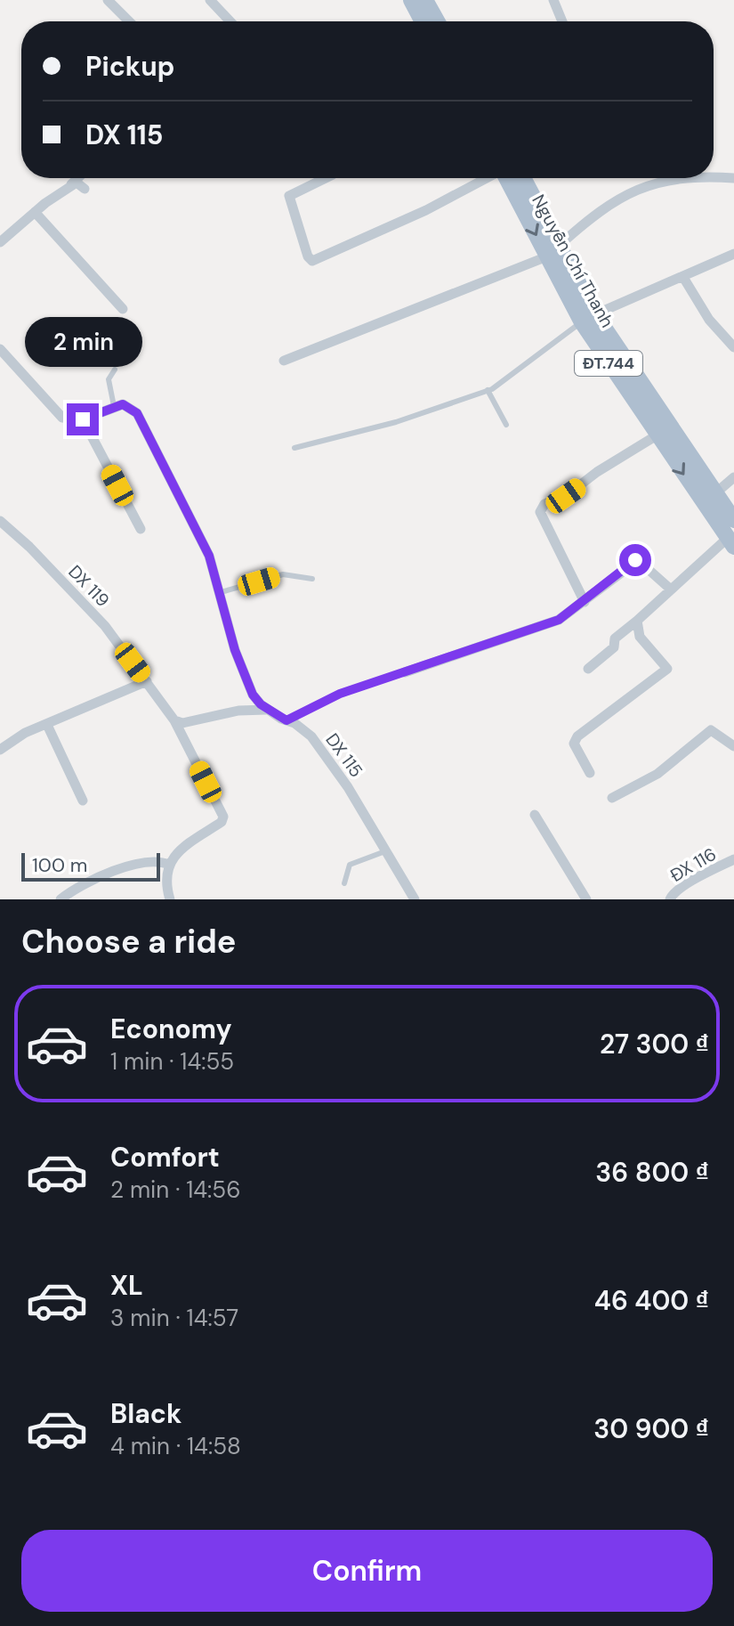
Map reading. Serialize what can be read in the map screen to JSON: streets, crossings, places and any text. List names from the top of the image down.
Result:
{
  "streets": {
    "main road": ["Nguyễn Chí Thanh", "ĐT.744"],
    "street": ["DX 119", "DX 115", "ĐX 116"]
  },
  "scale_bar": "100 m",
  "page": {
    "banner": ["Pickup", "DX 115"],
    "bubble": "2 min",
    "scale": "100 m",
    "heading": "Choose a ride",
    "list": [
      {
        "name": "Economy",
        "note": "1 min · 14:55",
        "value": "27 300 ₫"
      },
      {
        "name": "Comfort",
        "note": "2 min · 14:56",
        "value": "36 800 ₫"
      },
      {
        "name": "XL",
        "note": "3 min · 14:57",
        "value": "46 400 ₫"
      },
      {
        "name": "Black",
        "note": "4 min · 14:58",
        "value": "30 900 ₫"
      }
    ],
    "buttons": "Confirm"
  }
}
